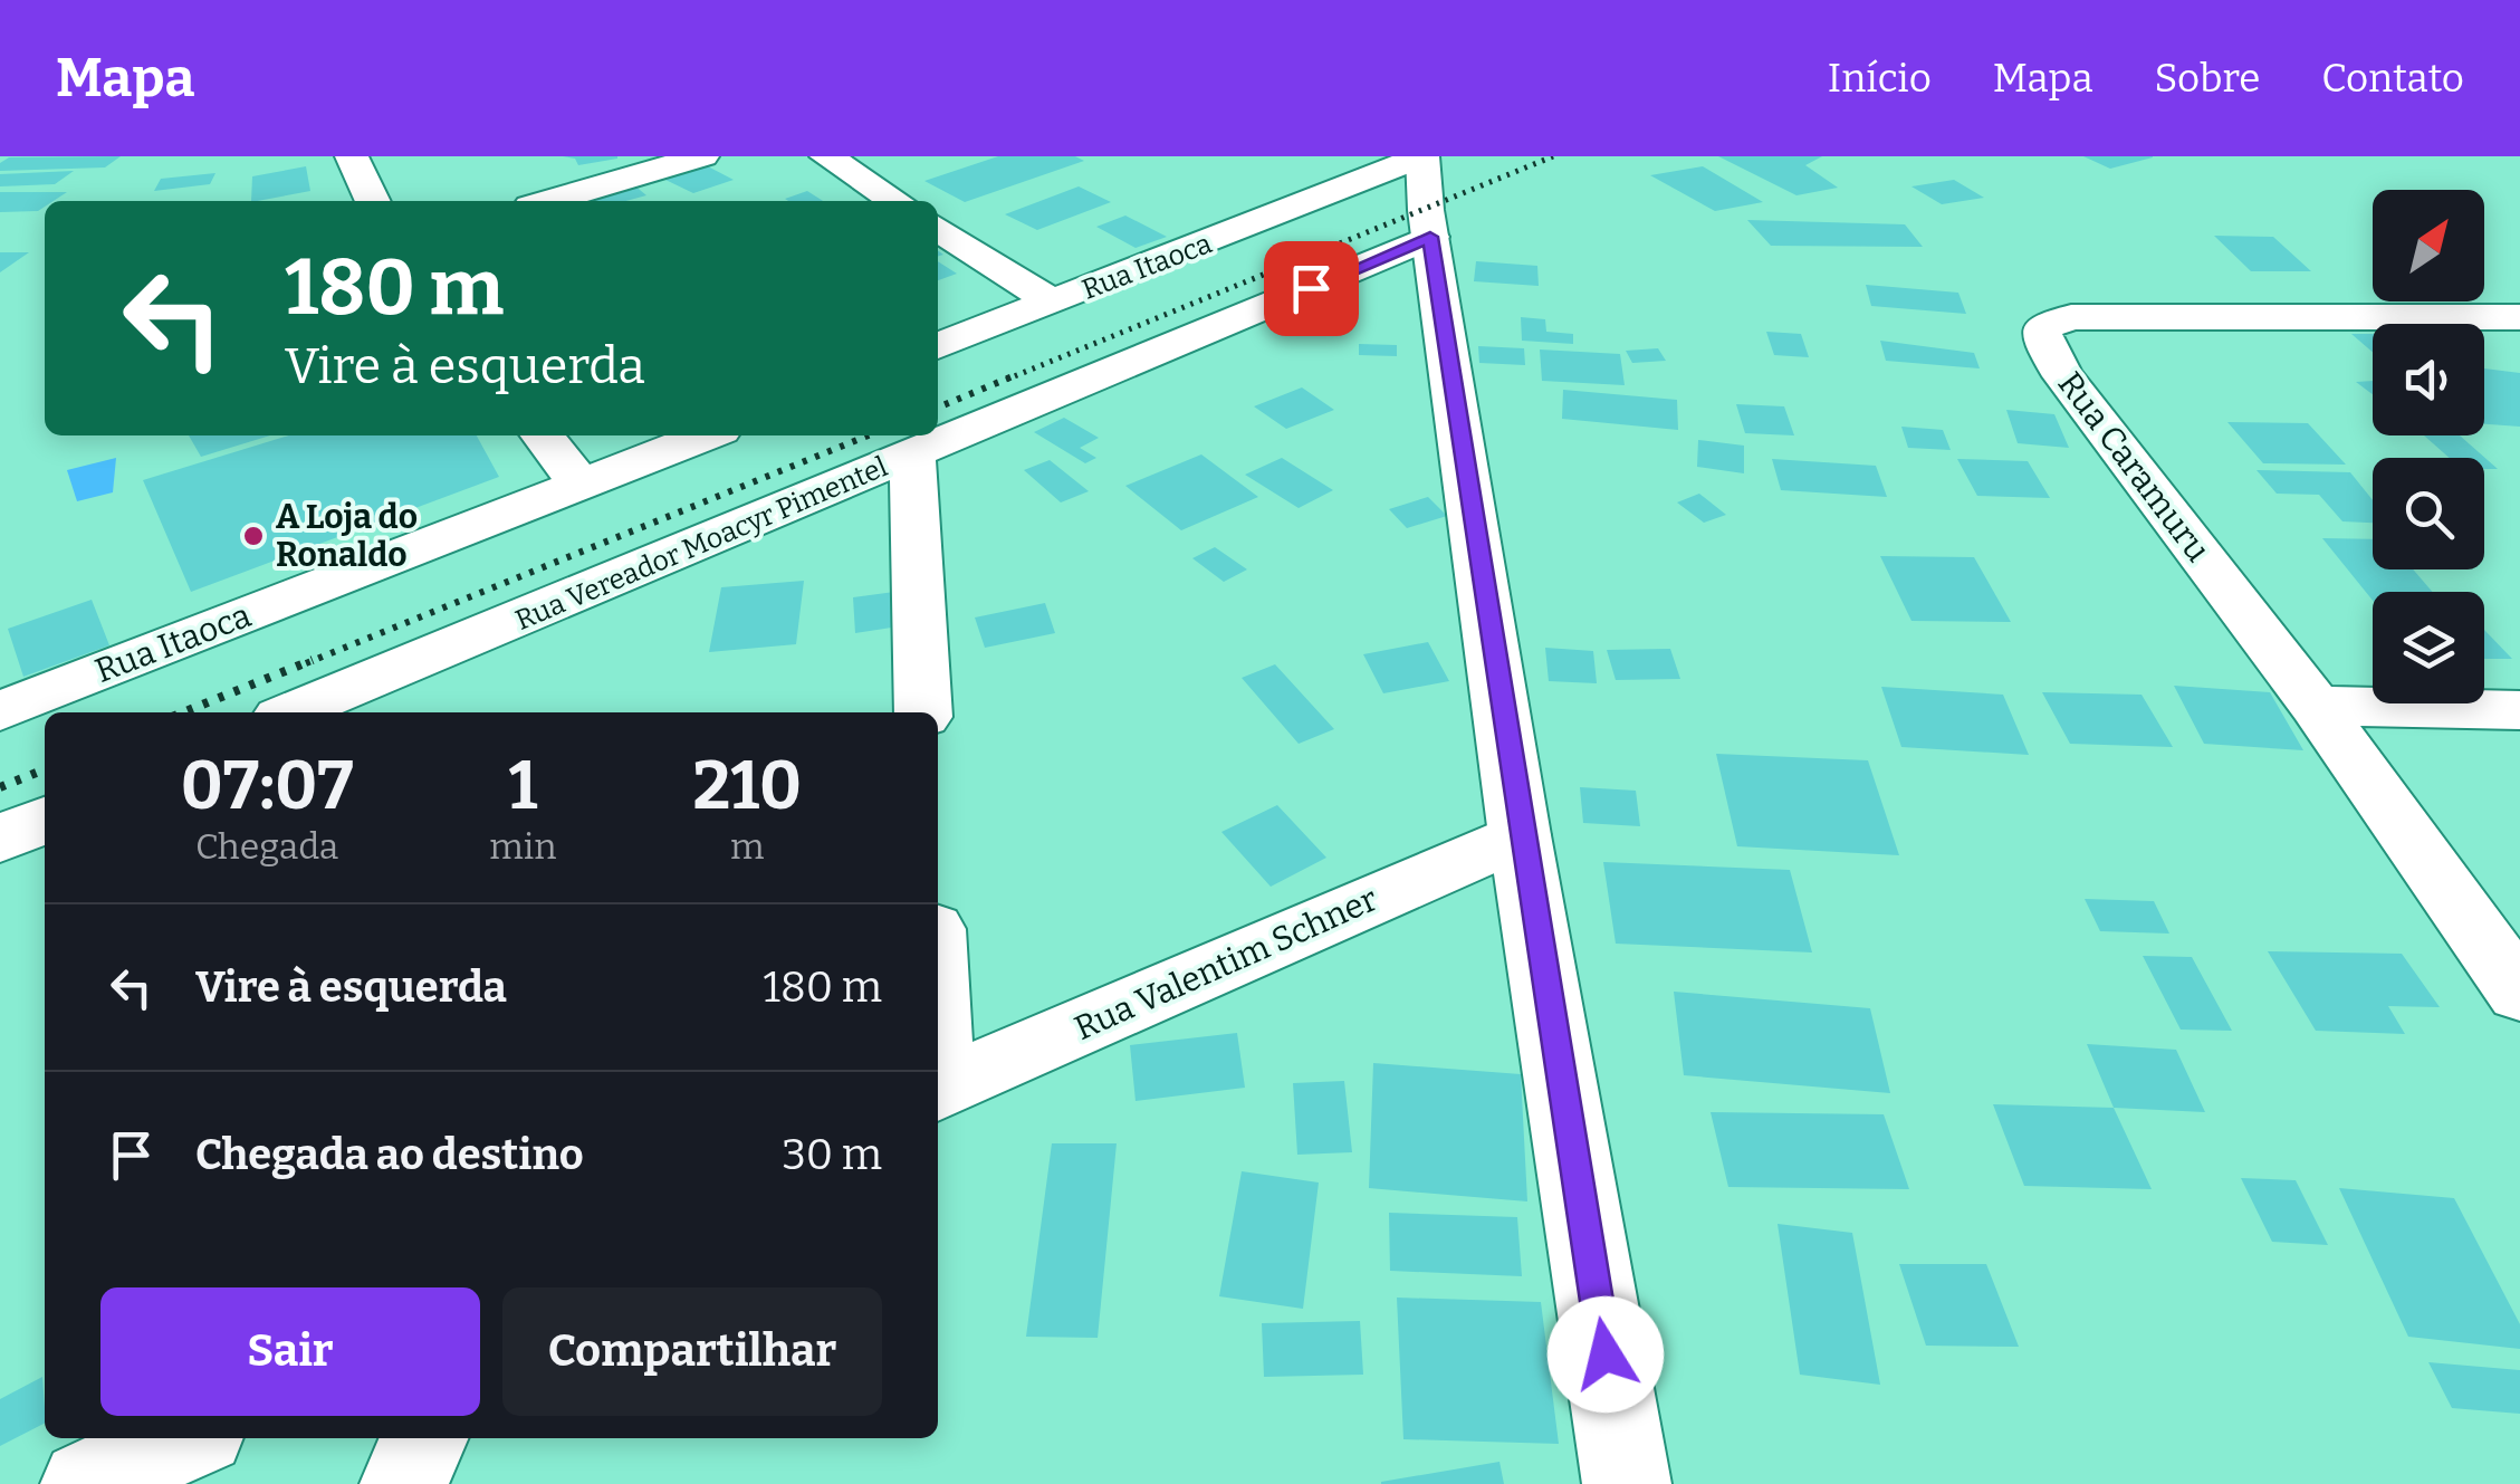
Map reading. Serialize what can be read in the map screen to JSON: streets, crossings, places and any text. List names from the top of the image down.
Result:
{
  "streets": {
    "street": [
      "Rua Itaoca",
      "Rua Caramuru",
      "Rua Vereador Moacyr Pimentel",
      "Rua Valentim Schner"
    ]
  },
  "crossings": [
    ["Rua Itaoca", "Rua Vereador Moacyr Pimentel"]
  ],
  "places": ["A Loja do Ronaldo"],
  "north": "top right",
  "page": {
    "header": "Mapa",
    "nav": [
      "Início",
      "Mapa",
      "Sobre",
      "Contato"
    ],
    "turn": ["180 m", "Vire à esquerda"],
    "eta": [
      "07:07",
      "Chegada",
      "1",
      "min",
      "210",
      "m"
    ],
    "list": [
      {
        "name": "Vire à esquerda",
        "value": "180 m"
      },
      {
        "name": "Chegada ao destino",
        "value": "30 m"
      }
    ],
    "buttons": ["Sair", "Compartilhar"]
  }
}
